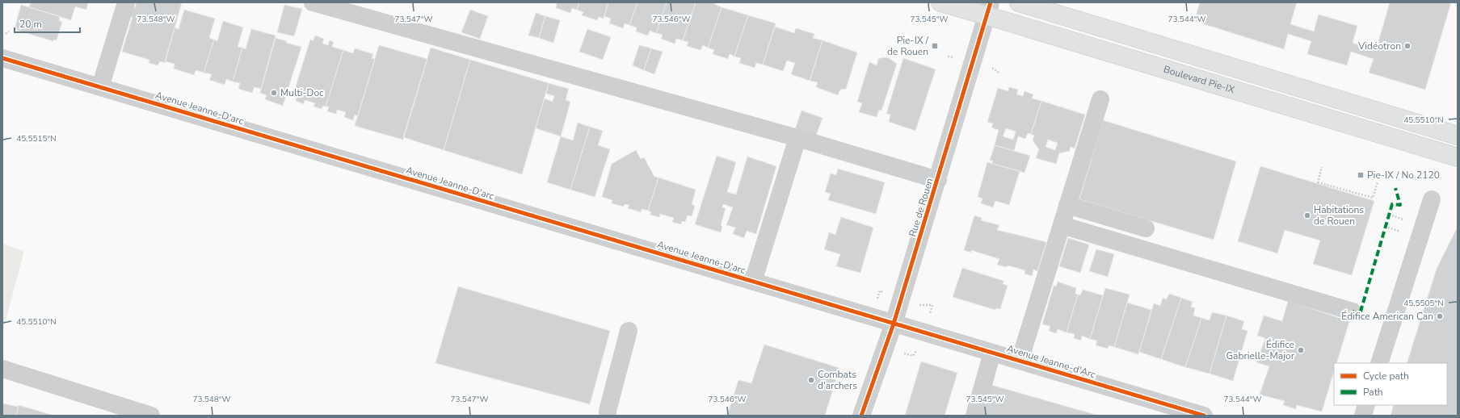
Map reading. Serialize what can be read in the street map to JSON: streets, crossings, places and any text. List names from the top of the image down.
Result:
{
  "streets": {
    "main road": ["Boulevard Pie-IX"],
    "street": ["Avenue Jeanne-D'arc", "Rue de Rouen", "Avenue Jeanne-d'Arc"]
  },
  "crossings": [
    ["Boulevard Pie-IX", "Rue de Rouen"],
    ["Avenue Jeanne-D'arc", "Rue de Rouen"],
    ["Avenue Jeanne-D'arc", "Avenue Jeanne-d'Arc"],
    ["Rue de Rouen", "Avenue Jeanne-d'Arc"]
  ],
  "places": {
    "transit": ["Pie-IX / de Rouen", "Pie-IX / No 2120"],
    "other": [
      "Vidéotron",
      "Multi-Doc",
      "Habitations de Rouen",
      "Édifice American Can",
      "Édifice Gabrielle-Major",
      "Combats d'archers"
    ]
  },
  "legend": ["Cycle path", "Path"],
  "scale_bar": "20 m",
  "coordinates": [
    "73.548°W",
    "73.547°W",
    "73.546°W",
    "73.545°W",
    "73.544°W",
    "45.5510°N",
    "45.5515°N",
    "45.5505°N"
  ]
}
